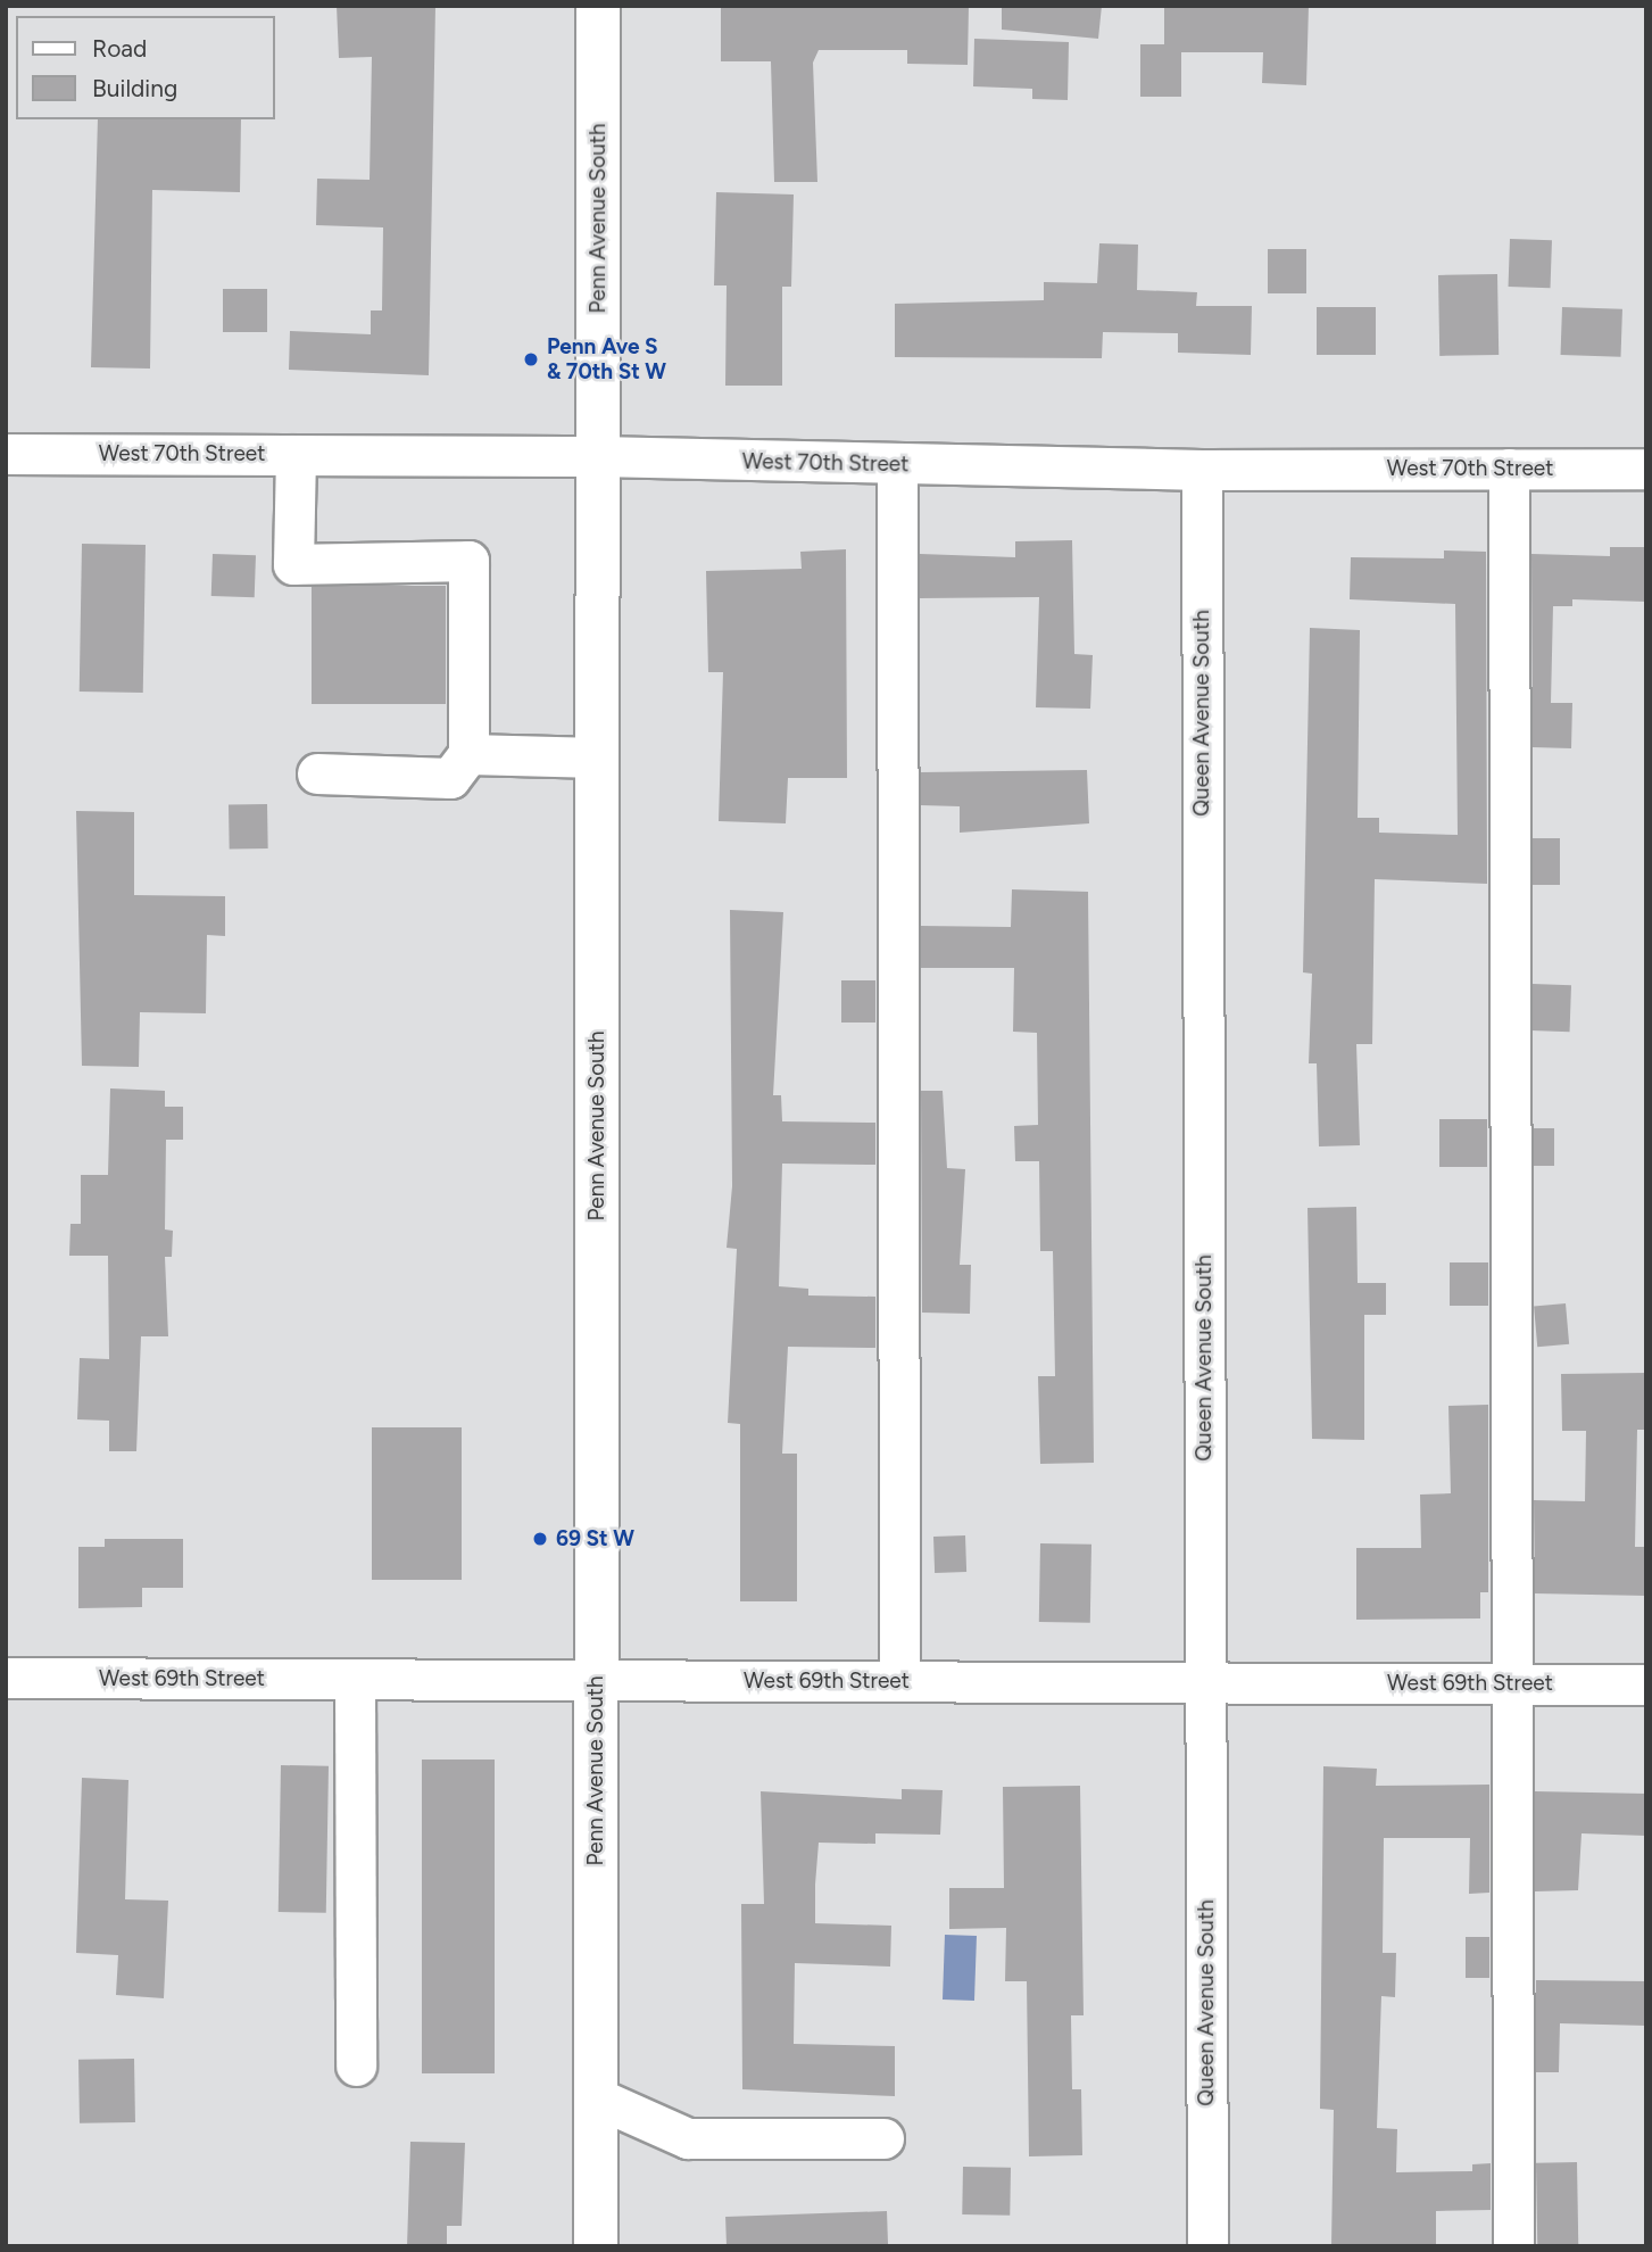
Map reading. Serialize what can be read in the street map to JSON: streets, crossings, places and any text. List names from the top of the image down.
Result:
{
  "streets": {
    "main road": ["Penn Avenue South"],
    "street": ["West 70th Street", "Queen Avenue South", "West 69th Street"]
  },
  "crossings": [
    ["Penn Avenue South", "West 70th Street"],
    ["Penn Avenue South", "West 69th Street"],
    ["West 70th Street", "Queen Avenue South"],
    ["Queen Avenue South", "West 69th Street"]
  ],
  "places": ["Penn Ave S & 70th St W", "69 St W"],
  "legend": ["Road", "Building"]
}
